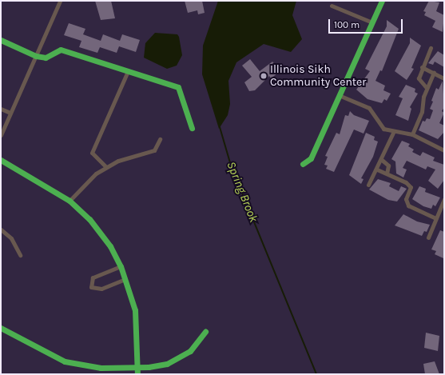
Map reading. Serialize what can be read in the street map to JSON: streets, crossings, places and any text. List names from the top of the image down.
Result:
{
  "water": ["Spring Brook"],
  "places": ["Illinois Sikh Community Center"],
  "scale_bar": "100 m"
}
